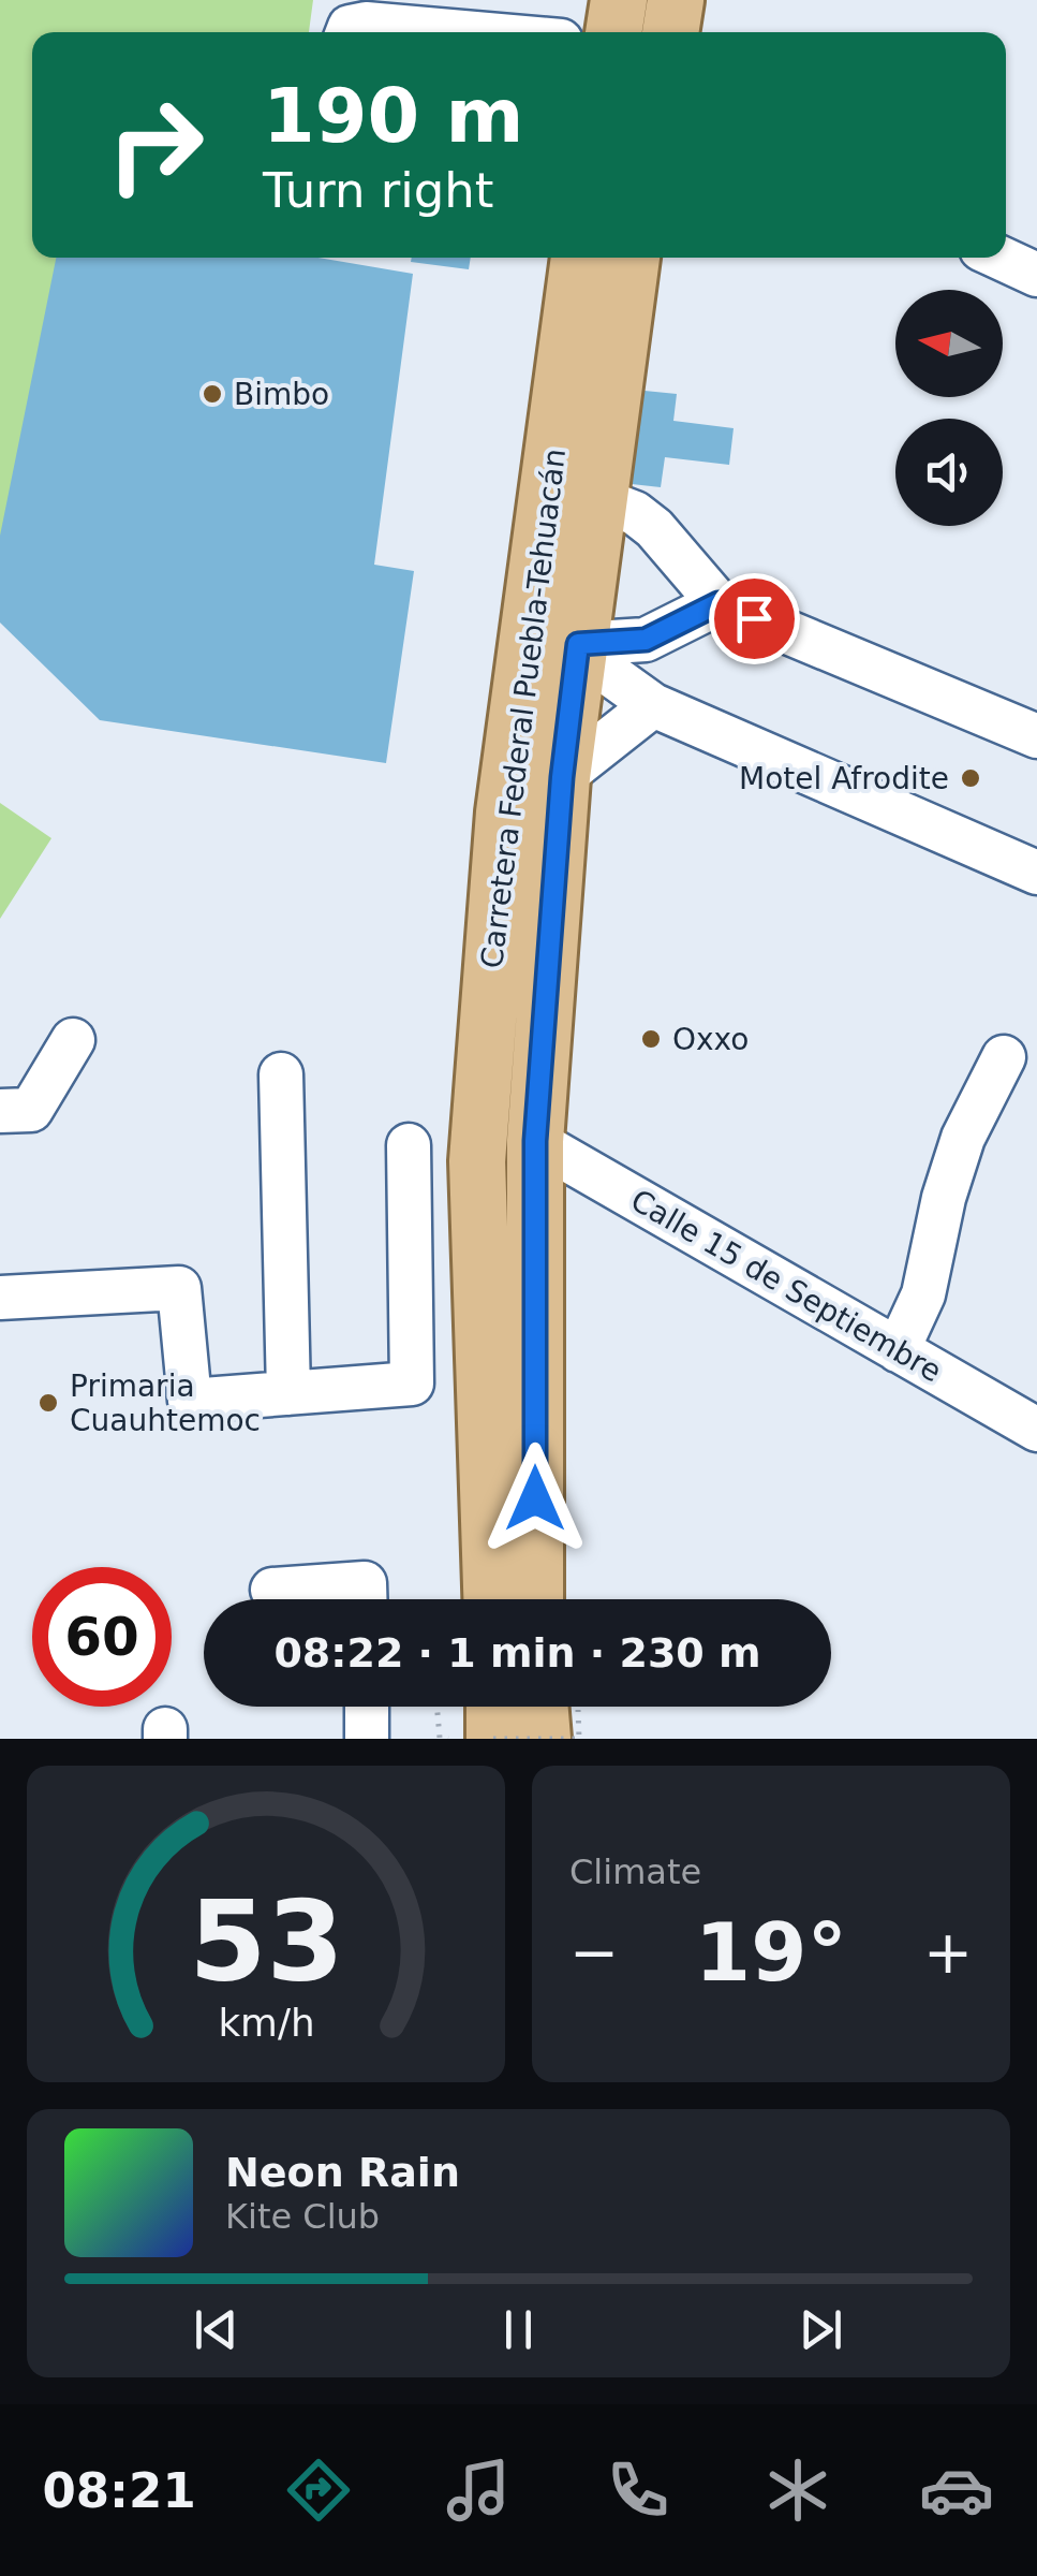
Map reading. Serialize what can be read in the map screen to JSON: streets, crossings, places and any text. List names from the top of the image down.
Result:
{
  "streets": {
    "main road": ["Carretera Federal Puebla-Tehuacán"],
    "street": ["Calle 15 de Septiembre"]
  },
  "crossings": [
    ["Carretera Federal Puebla-Tehuacán", "Calle 15 de Septiembre"]
  ],
  "places": [
    "Bimbo",
    "Motel Afrodite",
    "Oxxo",
    "Primaria Cuauhtemoc"
  ],
  "north": "left",
  "page": {
    "turn": ["190 m", "Turn right"],
    "limit": "60",
    "trip": "08:22 · 1 min · 230 m",
    "tile": "Climate",
    "heat": ["−", "19°", "+"],
    "song": ["Neon Rain", "Kite Club"],
    "tabs": "08:21",
    "gauge": ["53", "km/h"]
  }
}
